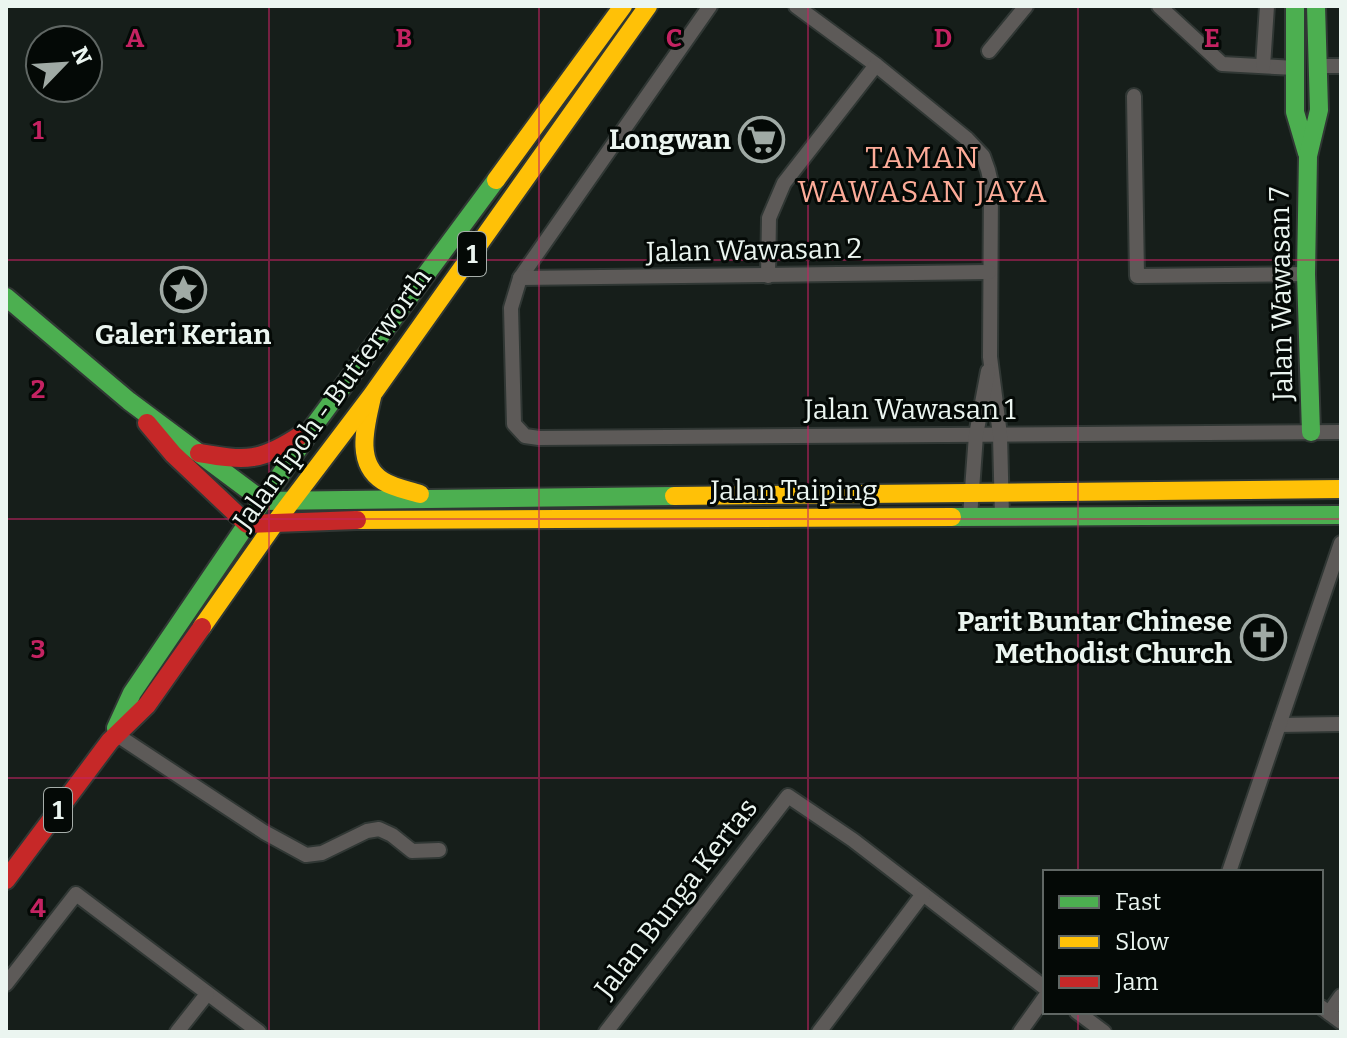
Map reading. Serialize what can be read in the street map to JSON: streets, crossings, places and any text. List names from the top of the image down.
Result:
{
  "streets": {
    "main road": [
      "1",
      "Jalan Wawasan 7",
      "Jalan Ipoh - Butterworth",
      "Jalan Taiping"
    ],
    "street": ["Jalan Wawasan 2", "Jalan Wawasan 1", "Jalan Bunga Kertas"]
  },
  "crossings": [
    ["Jalan Wawasan 2", "Jalan Wawasan 1"],
    ["Jalan Wawasan 7", "Jalan Wawasan 1"],
    ["Jalan Ipoh - Butterworth", "Jalan Taiping"]
  ],
  "districts": ["TAMAN WAWASAN JAYA"],
  "places": {
    "supermarket": ["Longwan"],
    "place": ["Galeri Kerian"],
    "church": ["Parit Buntar Chinese Methodist Church"]
  },
  "legend": ["Fast", "Slow", "Jam"],
  "north": "top right",
  "grid": {
    "columns": [
      "A",
      "B",
      "C",
      "D",
      "E"
    ],
    "rows": [
      "1",
      "2",
      "3",
      "4"
    ]
  }
}
